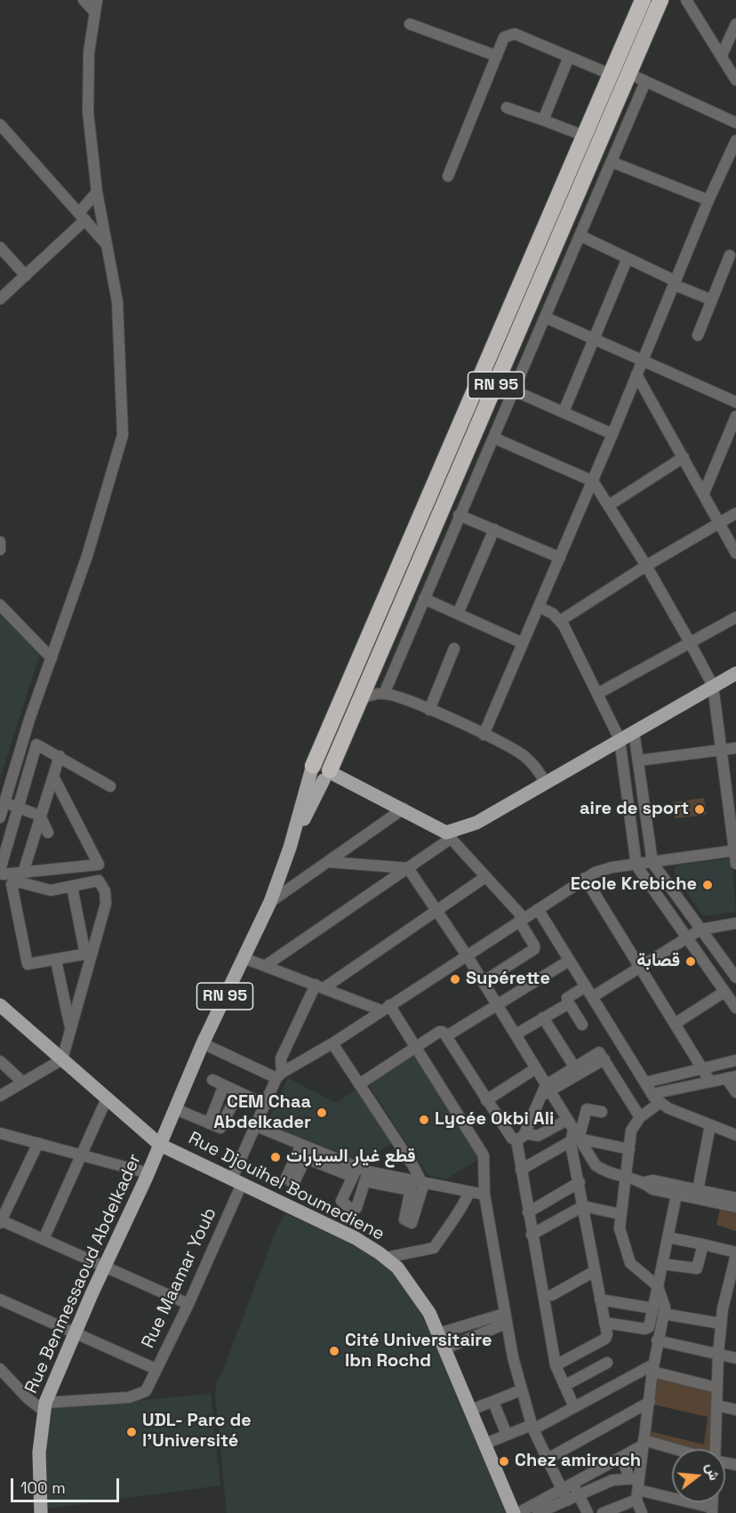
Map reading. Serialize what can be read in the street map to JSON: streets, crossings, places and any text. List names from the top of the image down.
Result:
{
  "streets": {
    "highway": ["RN 95"],
    "main road": ["Rue Djouihel Boumediene", "Rue Benmessaoud Abdelkader"],
    "street": ["Rue Maamar Youb"]
  },
  "crossings": [
    ["RN 95", "Rue Djouihel Boumediene"],
    ["RN 95", "Rue Benmessaoud Abdelkader"],
    ["Rue Djouihel Boumediene", "Rue Benmessaoud Abdelkader"],
    ["Rue Djouihel Boumediene", "Rue Maamar Youb"],
    ["Rue Benmessaoud Abdelkader", "Rue Maamar Youb"]
  ],
  "places": [
    "aire de sport",
    "Ecole Krebiche",
    "قصابة",
    "Supérette",
    "CEM Chaa Abdelkader",
    "Lycée Okbi Ali",
    "قطع غيار السيارات",
    "Cité Universitaire Ibn Rochd",
    "UDL- Parc de l'Université",
    "Chez amirouch"
  ],
  "scale_bar": "100 m",
  "north": "right"
}
